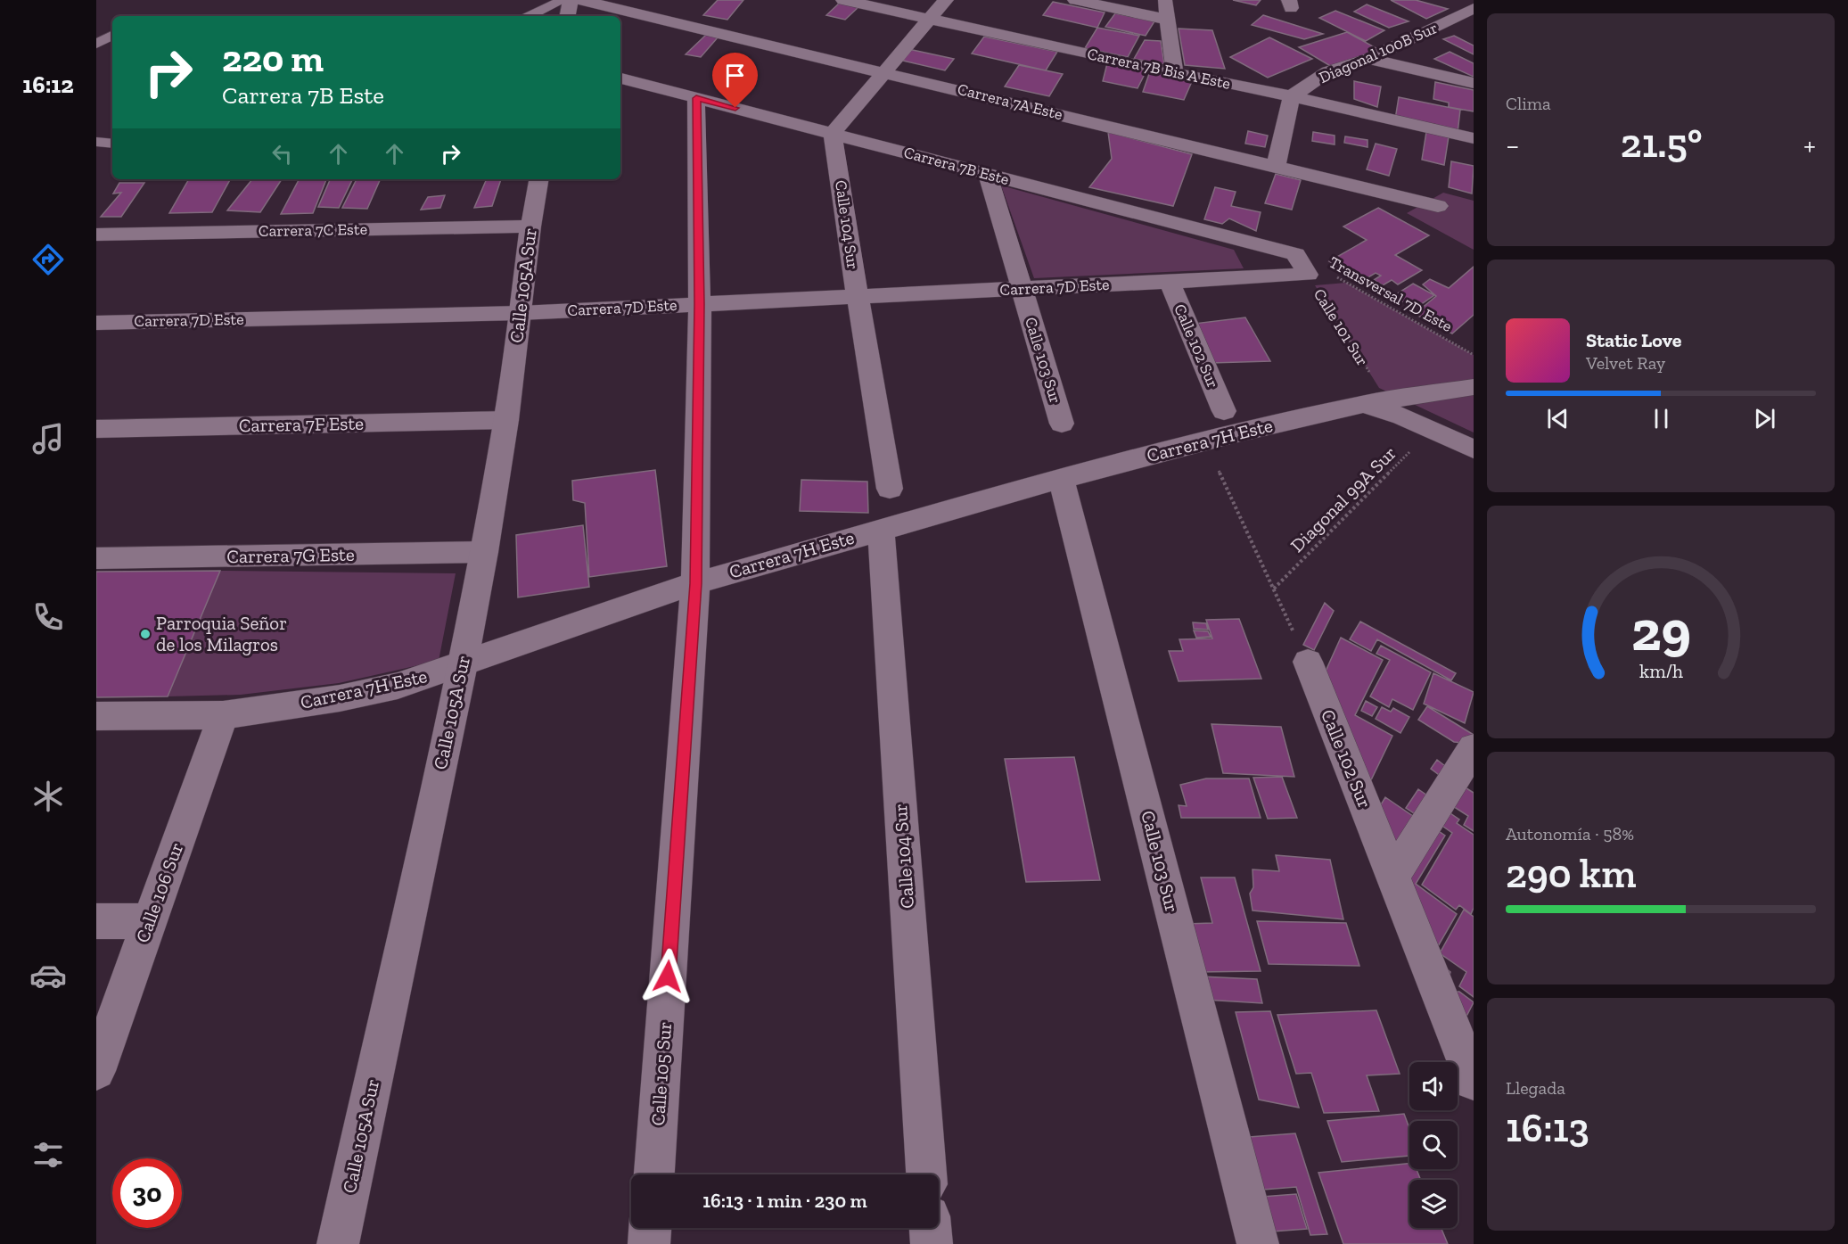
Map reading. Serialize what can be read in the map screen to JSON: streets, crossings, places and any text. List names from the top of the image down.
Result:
{
  "streets": {
    "street": [
      "Diagonal 100B Sur",
      "Carrera 7B Bis A Este",
      "Carrera 7A Este",
      "Carrera 7B Este",
      "Calle 104 Sur",
      "Carrera 7C Este",
      "Calle 105A Sur",
      "Carrera 7D Este",
      "Calle 101 Sur",
      "Calle 102 Sur",
      "Calle 103 Sur",
      "Carrera 7F Este",
      "Carrera 7H Este",
      "Carrera 7G Este",
      "Calle 106 Sur",
      "Calle 105 Sur"
    ],
    "path": ["Transversal 7D Este", "Diagonal 99A Sur"]
  },
  "crossings": [
    ["Diagonal 100B Sur", "Carrera 7B Bis A Este"],
    ["Carrera 7B Este", "Calle 104 Sur"],
    ["Carrera 7B Este", "Transversal 7D Este"],
    ["Carrera 7B Este", "Calle 101 Sur"],
    ["Carrera 7B Este", "Calle 103 Sur"],
    ["Carrera 7B Este", "Calle 105 Sur"],
    ["Calle 104 Sur", "Carrera 7D Este"],
    ["Calle 104 Sur", "Carrera 7H Este"],
    ["Carrera 7C Este", "Calle 105A Sur"],
    ["Calle 105A Sur", "Carrera 7D Este"],
    ["Calle 105A Sur", "Carrera 7F Este"],
    ["Calle 105A Sur", "Carrera 7H Este"],
    ["Calle 105A Sur", "Carrera 7G Este"],
    ["Carrera 7D Este", "Calle 101 Sur"],
    ["Carrera 7D Este", "Calle 102 Sur"],
    ["Carrera 7D Este", "Calle 103 Sur"],
    ["Carrera 7D Este", "Calle 105 Sur"],
    ["Transversal 7D Este", "Calle 101 Sur"],
    ["Calle 101 Sur", "Carrera 7H Este"],
    ["Calle 103 Sur", "Carrera 7H Este"],
    ["Carrera 7H Este", "Calle 106 Sur"],
    ["Carrera 7H Este", "Calle 105 Sur"]
  ],
  "places": ["Parroquia Señor de los Milagros"],
  "page": {
    "tabs": "16:12",
    "tile": [
      "Clima",
      ["Autonomía · 58%", "290 km"],
      ["Llegada", "16:13"]
    ],
    "turn": ["220 m", "Carrera 7B Este"],
    "heat": ["−", "21.5°", "+"],
    "song": ["Static Love", "Velvet Ray"],
    "limit": "30",
    "trip": "16:13 · 1 min · 230 m",
    "gauge": ["29", "km/h"]
  }
}
